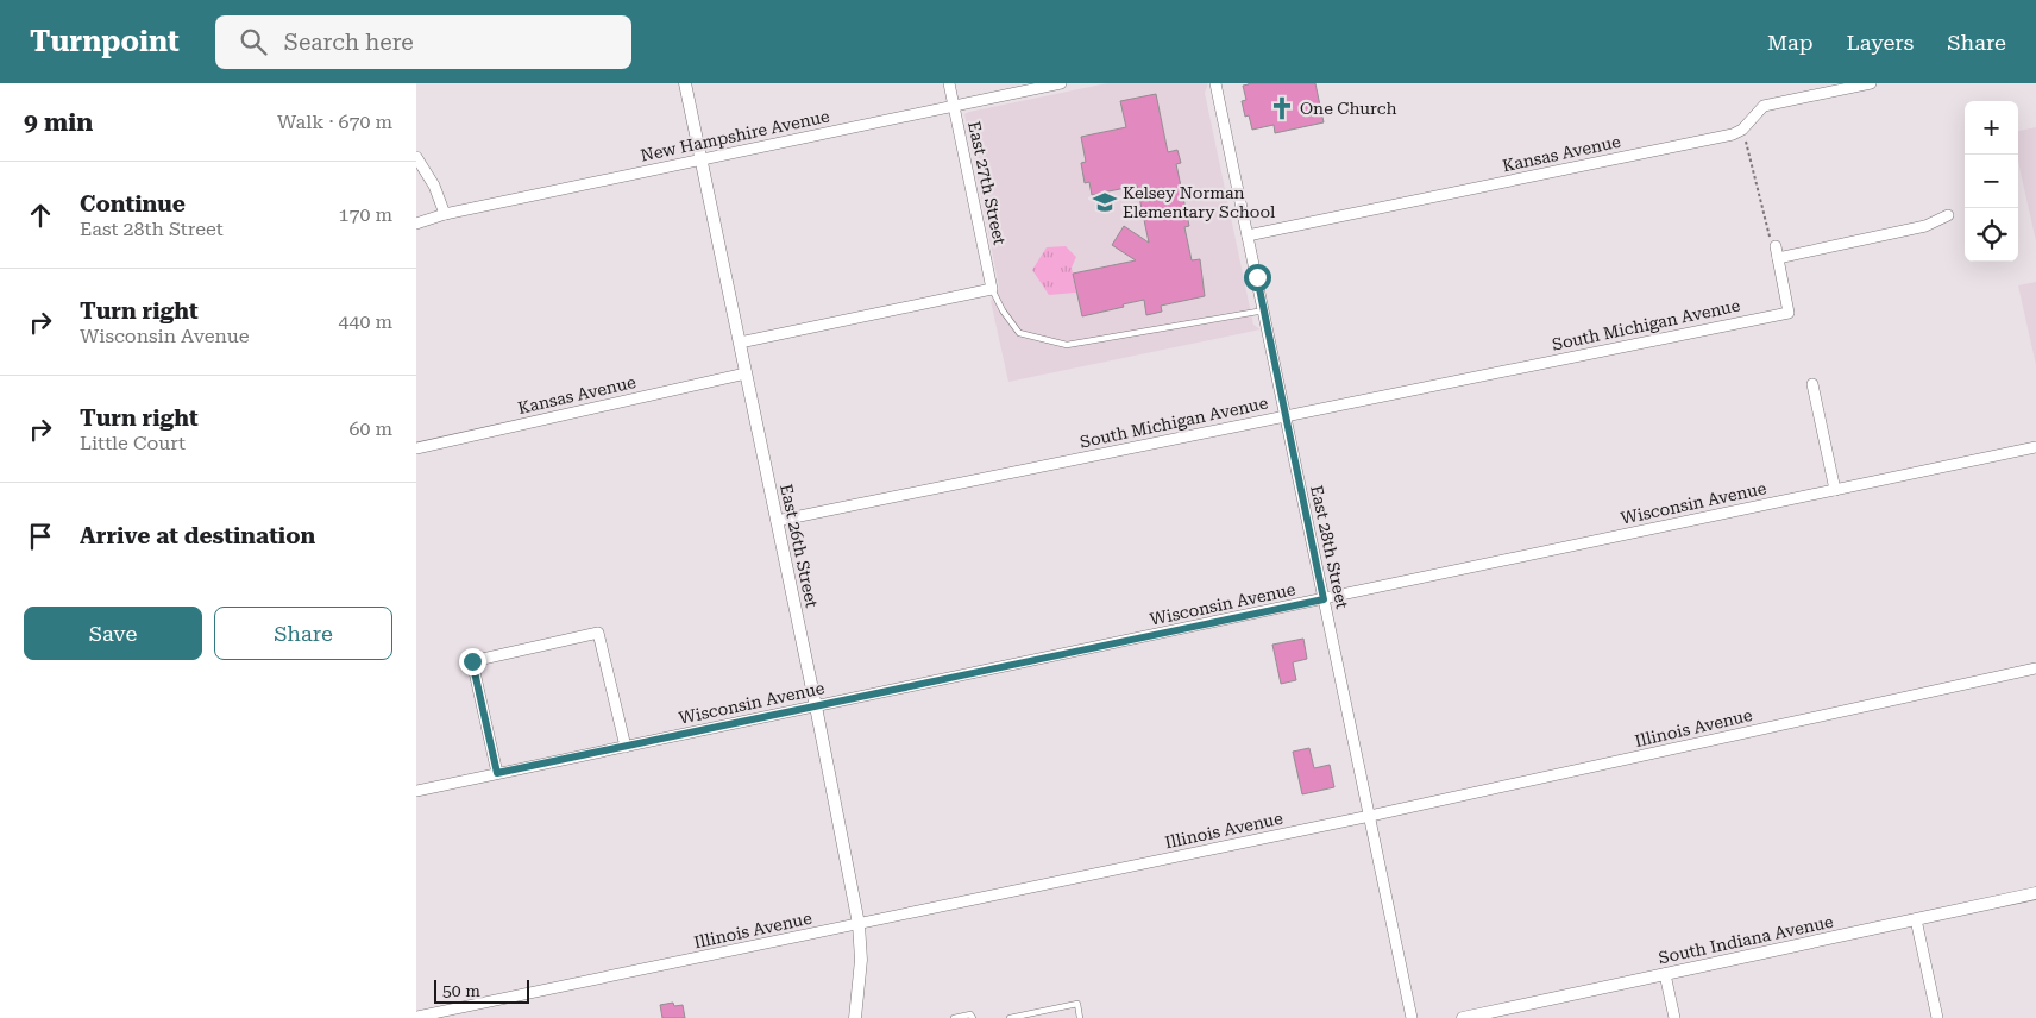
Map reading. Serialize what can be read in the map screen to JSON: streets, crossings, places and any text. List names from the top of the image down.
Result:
{
  "streets": {
    "street": [
      "New Hampshire Avenue",
      "Kansas Avenue",
      "East 27th Street",
      "South Michigan Avenue",
      "Wisconsin Avenue",
      "East 26th Street",
      "East 28th Street",
      "Illinois Avenue",
      "South Indiana Avenue"
    ]
  },
  "crossings": [
    ["New Hampshire Avenue", "East 27th Street"],
    ["New Hampshire Avenue", "East 26th Street"],
    ["Kansas Avenue", "East 26th Street"],
    ["Kansas Avenue", "East 28th Street"],
    ["South Michigan Avenue", "East 26th Street"],
    ["South Michigan Avenue", "East 28th Street"],
    ["Wisconsin Avenue", "East 26th Street"],
    ["Wisconsin Avenue", "East 28th Street"],
    ["East 26th Street", "Illinois Avenue"],
    ["East 28th Street", "Illinois Avenue"]
  ],
  "places": {
    "church": ["One Church"],
    "school or university": ["Kelsey Norman Elementary School"]
  },
  "scale_bar": "50 m",
  "page": {
    "header": "Turnpoint",
    "search": "Search here",
    "nav": ["Map", "Layers", "Share"],
    "heading": ["9 min", "Walk · 670 m"],
    "map_buttons": ["+", "−"],
    "list": [
      ["Continue", "East 28th Street", "170 m"],
      ["Turn right", "Wisconsin Avenue", "440 m"],
      ["Turn right", "Little Court", "60 m"],
      "Arrive at destination"
    ],
    "buttons": ["Save", "Share"],
    "scale": "50 m"
  }
}
